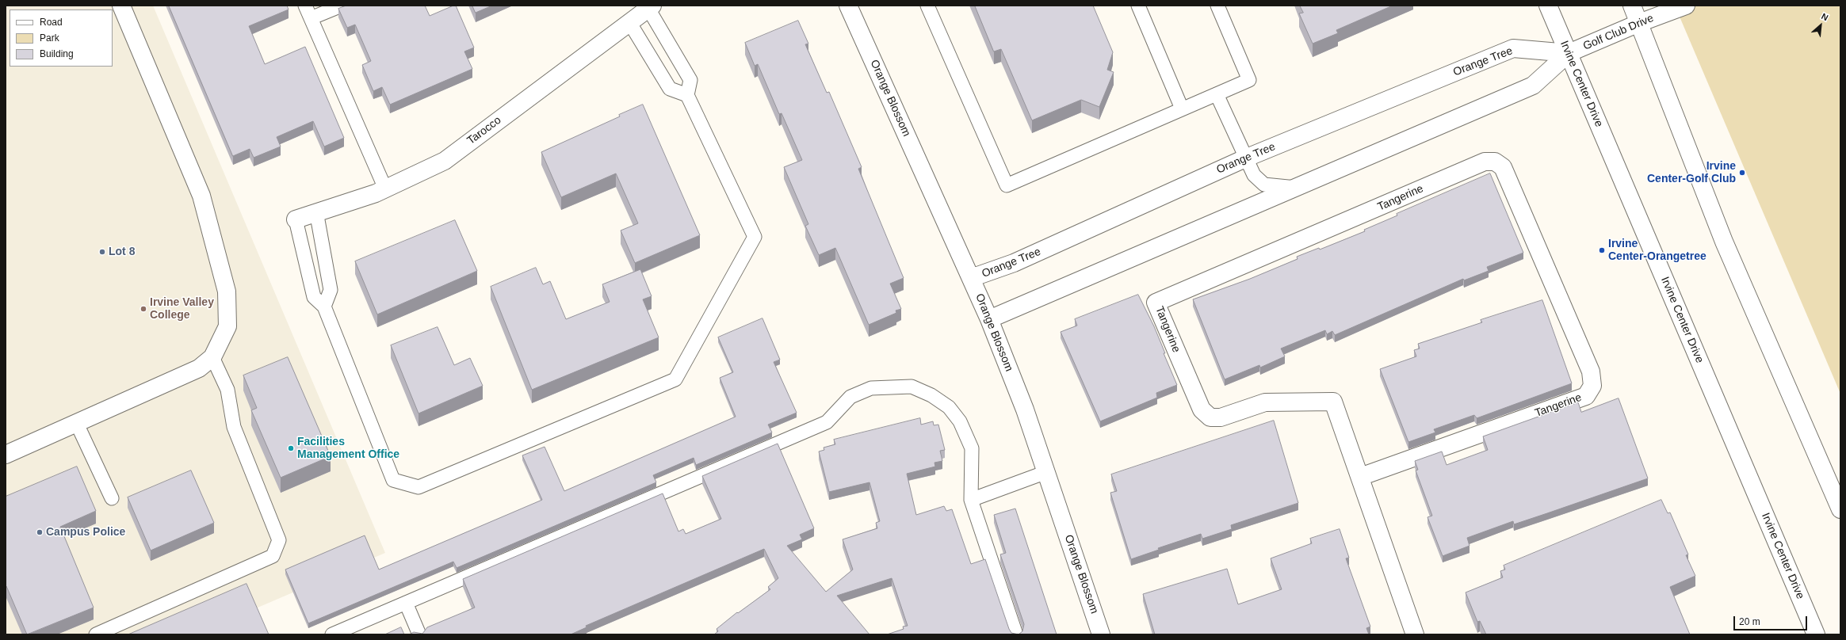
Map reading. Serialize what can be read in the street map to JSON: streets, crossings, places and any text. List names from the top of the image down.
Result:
{
  "streets": {
    "street": [
      "Golf Club Drive",
      "Orange Tree",
      "Irvine Center Drive",
      "Orange Blossom",
      "Tarocco",
      "Tangerine"
    ]
  },
  "crossings": [
    ["Golf Club Drive", "Orange Tree"],
    ["Golf Club Drive", "Irvine Center Drive"],
    ["Orange Tree", "Irvine Center Drive"],
    ["Orange Tree", "Orange Blossom"]
  ],
  "places": [
    "Irvine Center-Golf Club",
    "Irvine Center-Orangetree",
    "Lot 8",
    "Irvine Valley College",
    "Facilities Management Office",
    "Campus Police"
  ],
  "legend": ["Road", "Park", "Building"],
  "scale_bar": "20 m",
  "north": "top right"
}
